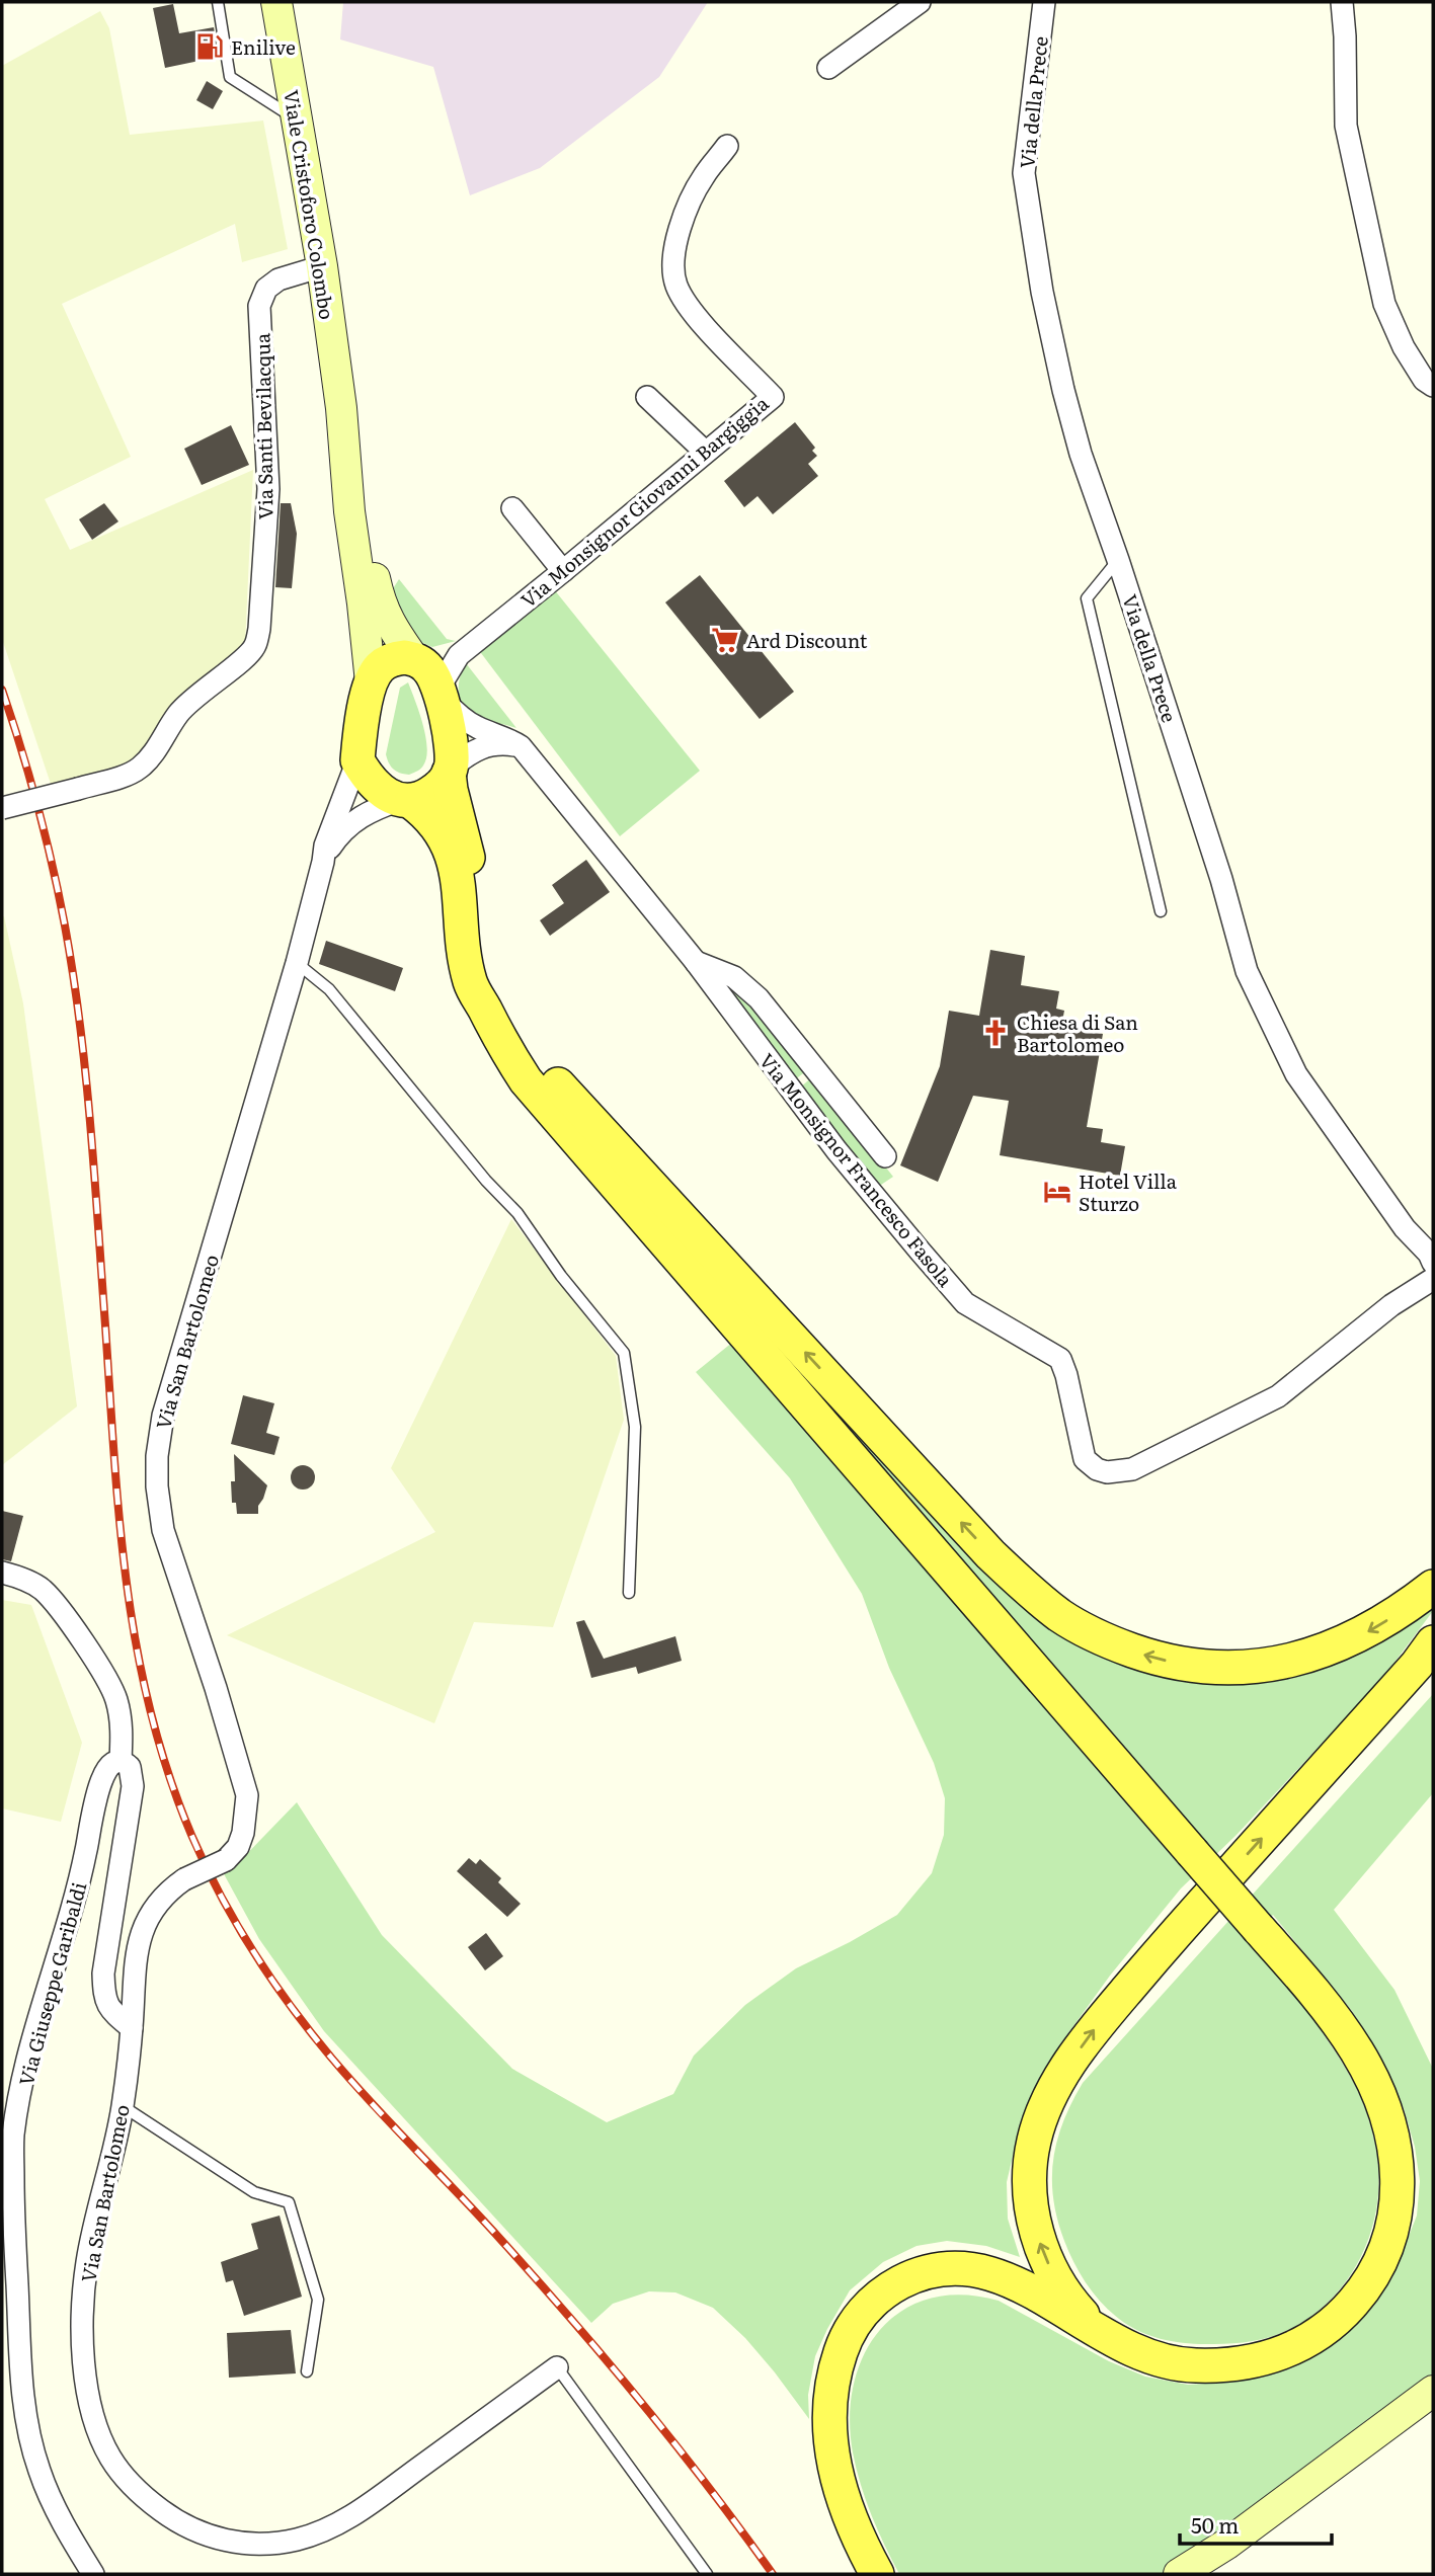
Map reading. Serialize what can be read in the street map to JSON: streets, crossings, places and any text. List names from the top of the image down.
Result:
{
  "streets": {
    "main road": ["Viale Cristoforo Colombo"],
    "street": [
      "Via della Prece",
      "Via Santi Bevilacqua",
      "Via Monsignor Giovanni Bargiggia",
      "Via Monsignor Francesco Fasola",
      "Via San Bartolomeo",
      "Via Giuseppe Garibaldi"
    ]
  },
  "crossings": [
    ["Viale Cristoforo Colombo", "Via Santi Bevilacqua"],
    ["Via San Bartolomeo", "Via Giuseppe Garibaldi"]
  ],
  "places": {
    "fuel station": ["Enilive"],
    "supermarket": ["Ard Discount"],
    "church": ["Chiesa di San Bartolomeo"],
    "hotel": ["Hotel Villa Sturzo"]
  },
  "scale_bar": "50 m"
}
